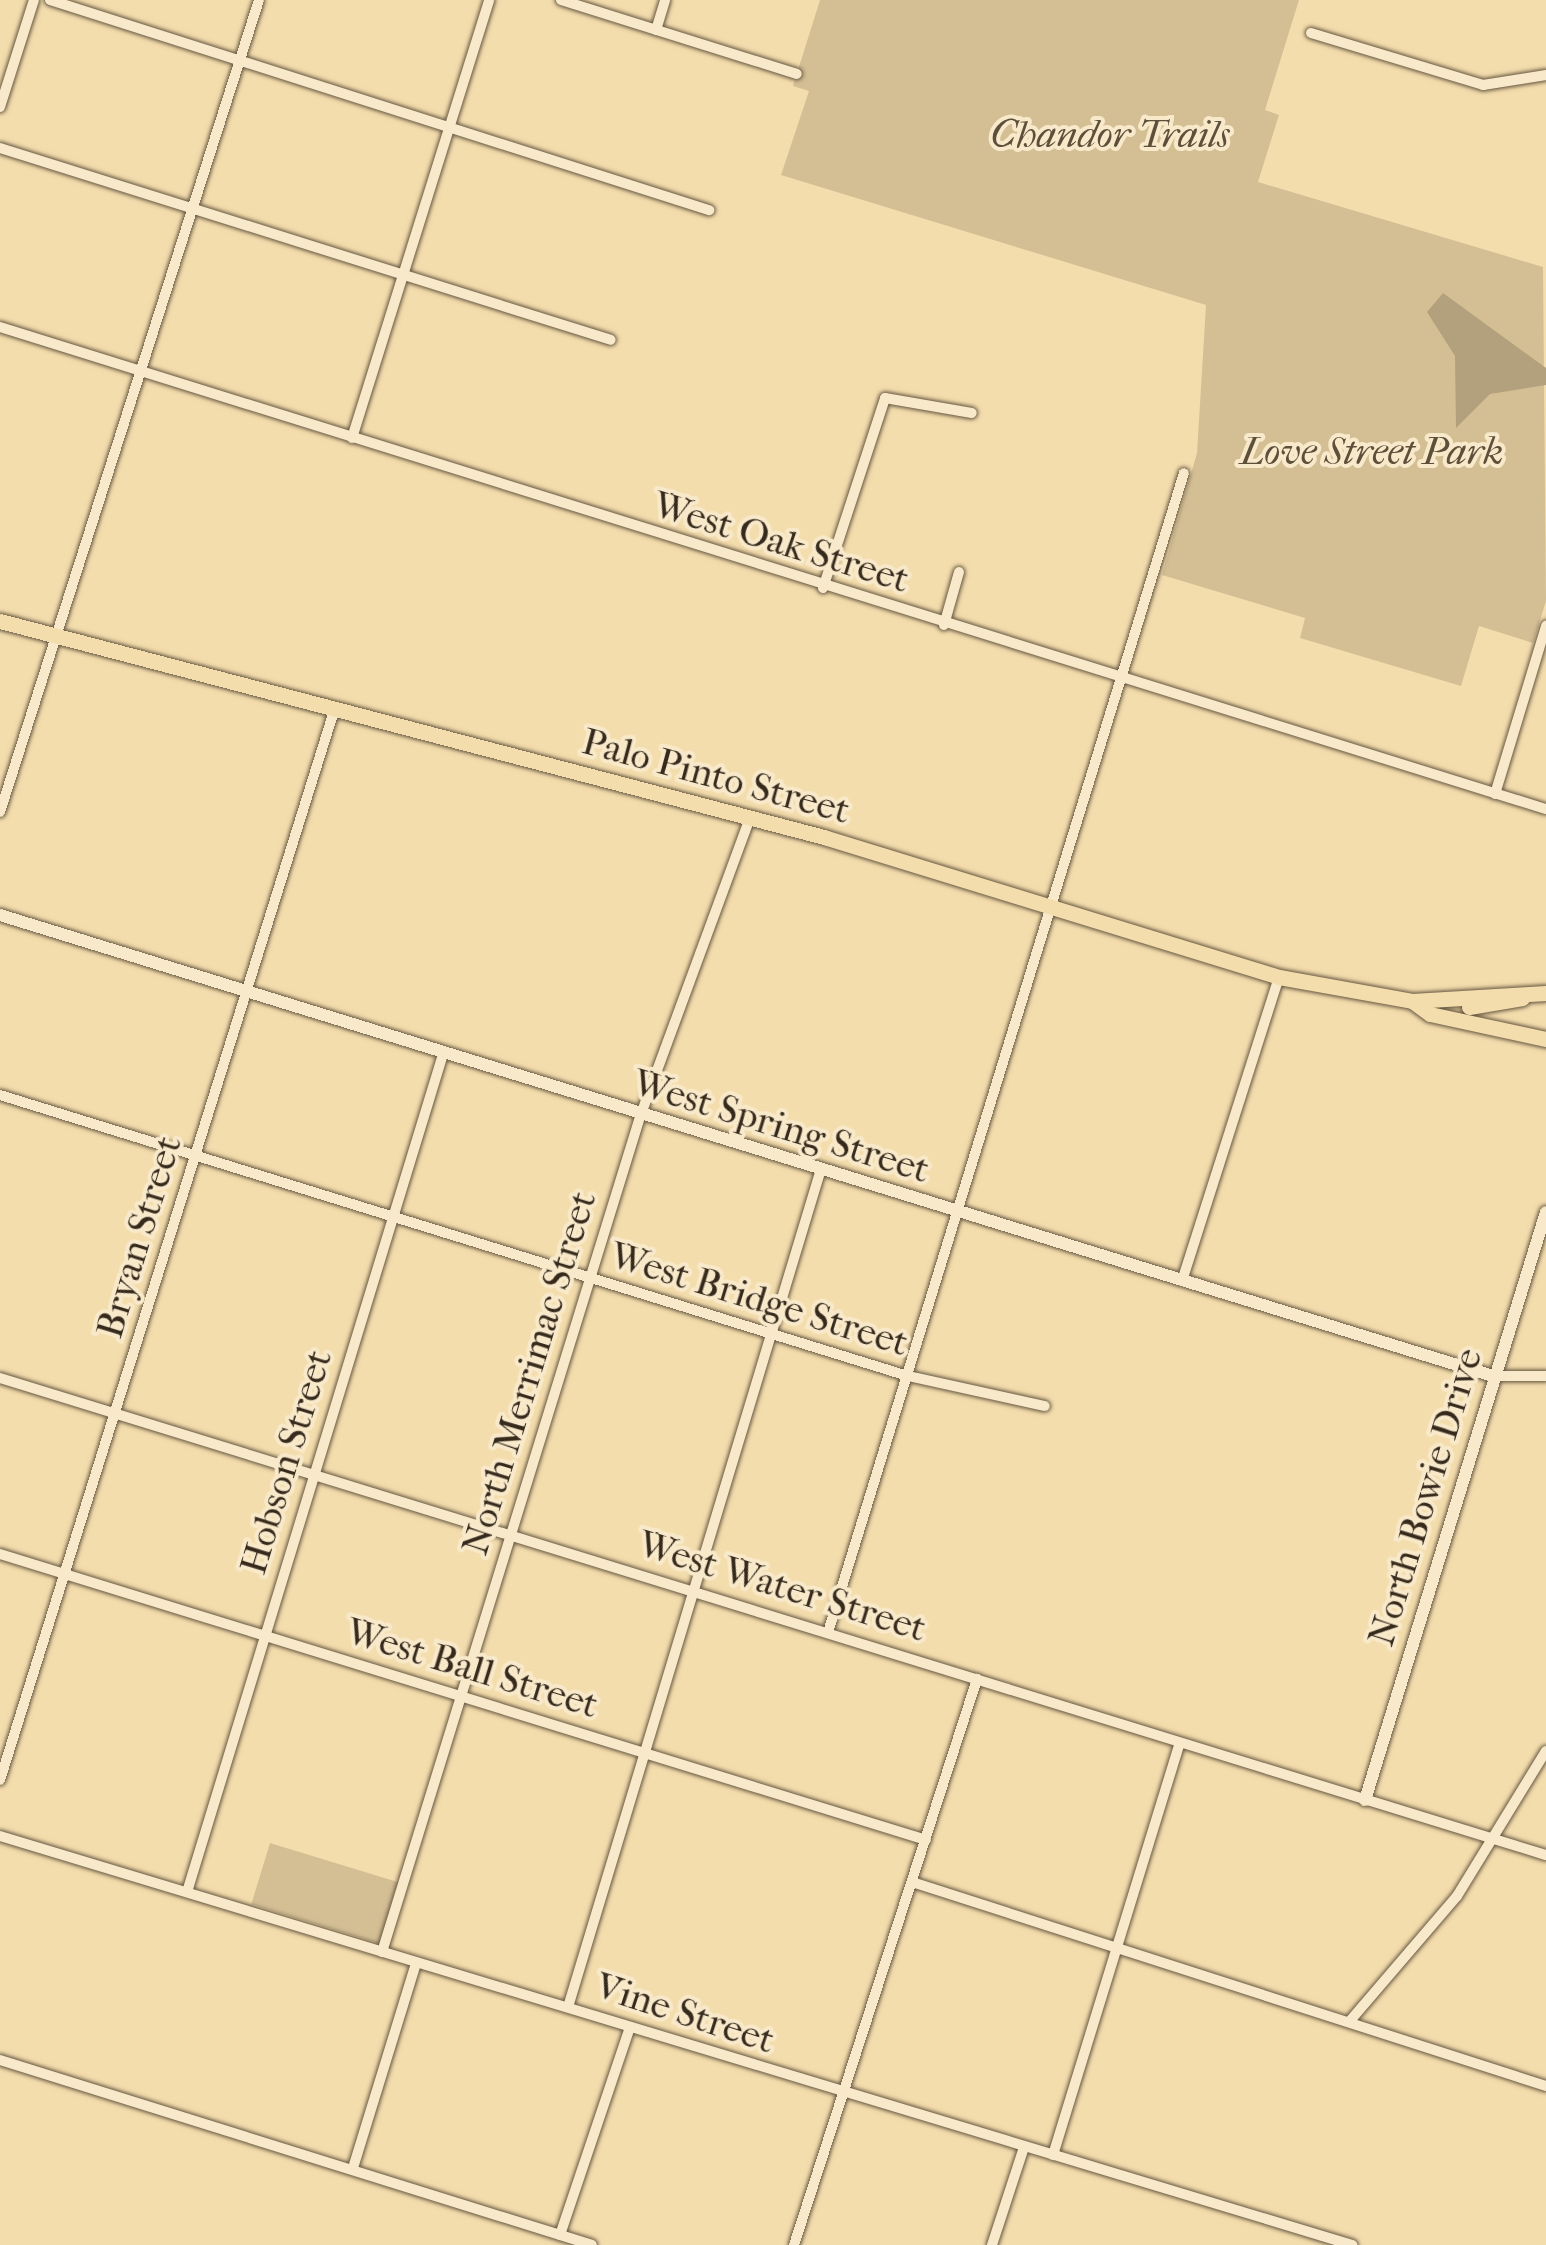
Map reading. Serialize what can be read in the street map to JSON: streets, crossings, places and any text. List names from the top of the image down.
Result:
{
  "streets": {
    "main road": ["Palo Pinto Street"],
    "street": [
      "West Oak Street",
      "West Spring Street",
      "Bryan Street",
      "West Bridge Street",
      "North Merrimac Street",
      "Hobson Street",
      "North Bowie Drive",
      "West Water Street",
      "West Ball Street",
      "Vine Street"
    ]
  },
  "crossings": [
    ["Palo Pinto Street", "Bryan Street"],
    ["Palo Pinto Street", "North Merrimac Street"],
    ["West Spring Street", "Bryan Street"],
    ["West Spring Street", "North Merrimac Street"],
    ["West Spring Street", "Hobson Street"],
    ["West Spring Street", "North Bowie Drive"],
    ["Bryan Street", "West Bridge Street"],
    ["Bryan Street", "West Water Street"],
    ["Bryan Street", "West Ball Street"],
    ["West Bridge Street", "North Merrimac Street"],
    ["West Bridge Street", "Hobson Street"],
    ["North Merrimac Street", "West Water Street"],
    ["North Merrimac Street", "West Ball Street"],
    ["North Merrimac Street", "Vine Street"],
    ["Hobson Street", "West Water Street"],
    ["Hobson Street", "West Ball Street"],
    ["Hobson Street", "Vine Street"],
    ["North Bowie Drive", "West Water Street"]
  ],
  "parks": ["Chandor Trails", "Love Street Park"]
}
